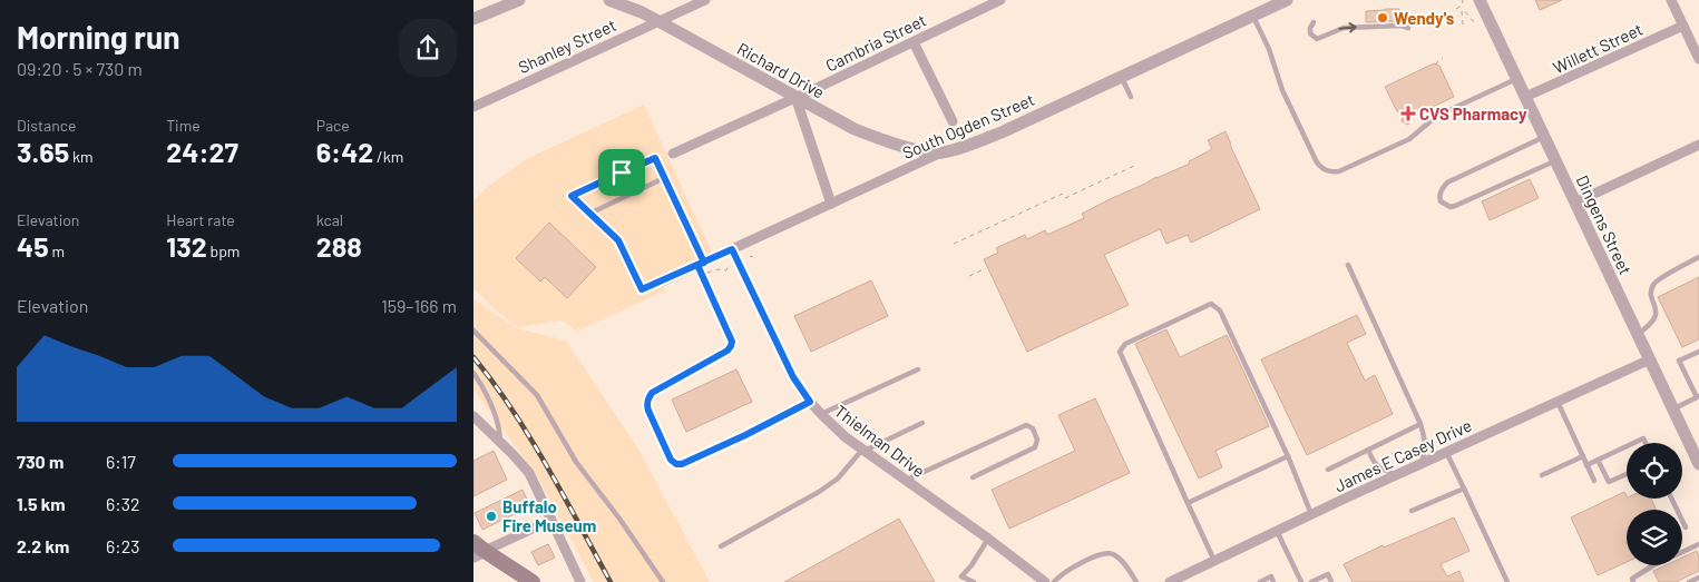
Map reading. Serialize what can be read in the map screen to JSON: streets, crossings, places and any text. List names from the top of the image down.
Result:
{
  "streets": {
    "street": [
      "Cambria Street",
      "Shanley Street",
      "Willett Street",
      "Richard Drive",
      "South Ogden Street",
      "Dingens Street",
      "Thielman Drive",
      "James E Casey Drive"
    ]
  },
  "crossings": [
    ["Cambria Street", "Richard Drive"],
    ["Shanley Street", "Richard Drive"],
    ["Willett Street", "Dingens Street"],
    ["Richard Drive", "South Ogden Street"],
    ["South Ogden Street", "Thielman Drive"],
    ["Dingens Street", "James E Casey Drive"]
  ],
  "places": {
    "other": ["Wendy's", "Buffalo Fire Museum"],
    "health": ["CVS Pharmacy"]
  },
  "page": {
    "heading": ["Morning run", "09:20 · 5 × 730 m"],
    "stats": [
      ["Distance", "3.65 km"],
      ["Time", "24:27"],
      ["Pace", "6:42 /km"],
      ["Elevation", "45 m"],
      ["Heart rate", "132 bpm"],
      ["kcal", "288"]
    ],
    "chart": ["Elevation", "159–166 m"],
    "list": [
      {
        "name": "730 m",
        "note": "6:17"
      },
      {
        "name": "1.5 km",
        "note": "6:32"
      },
      {
        "name": "2.2 km",
        "note": "6:23"
      }
    ]
  }
}
